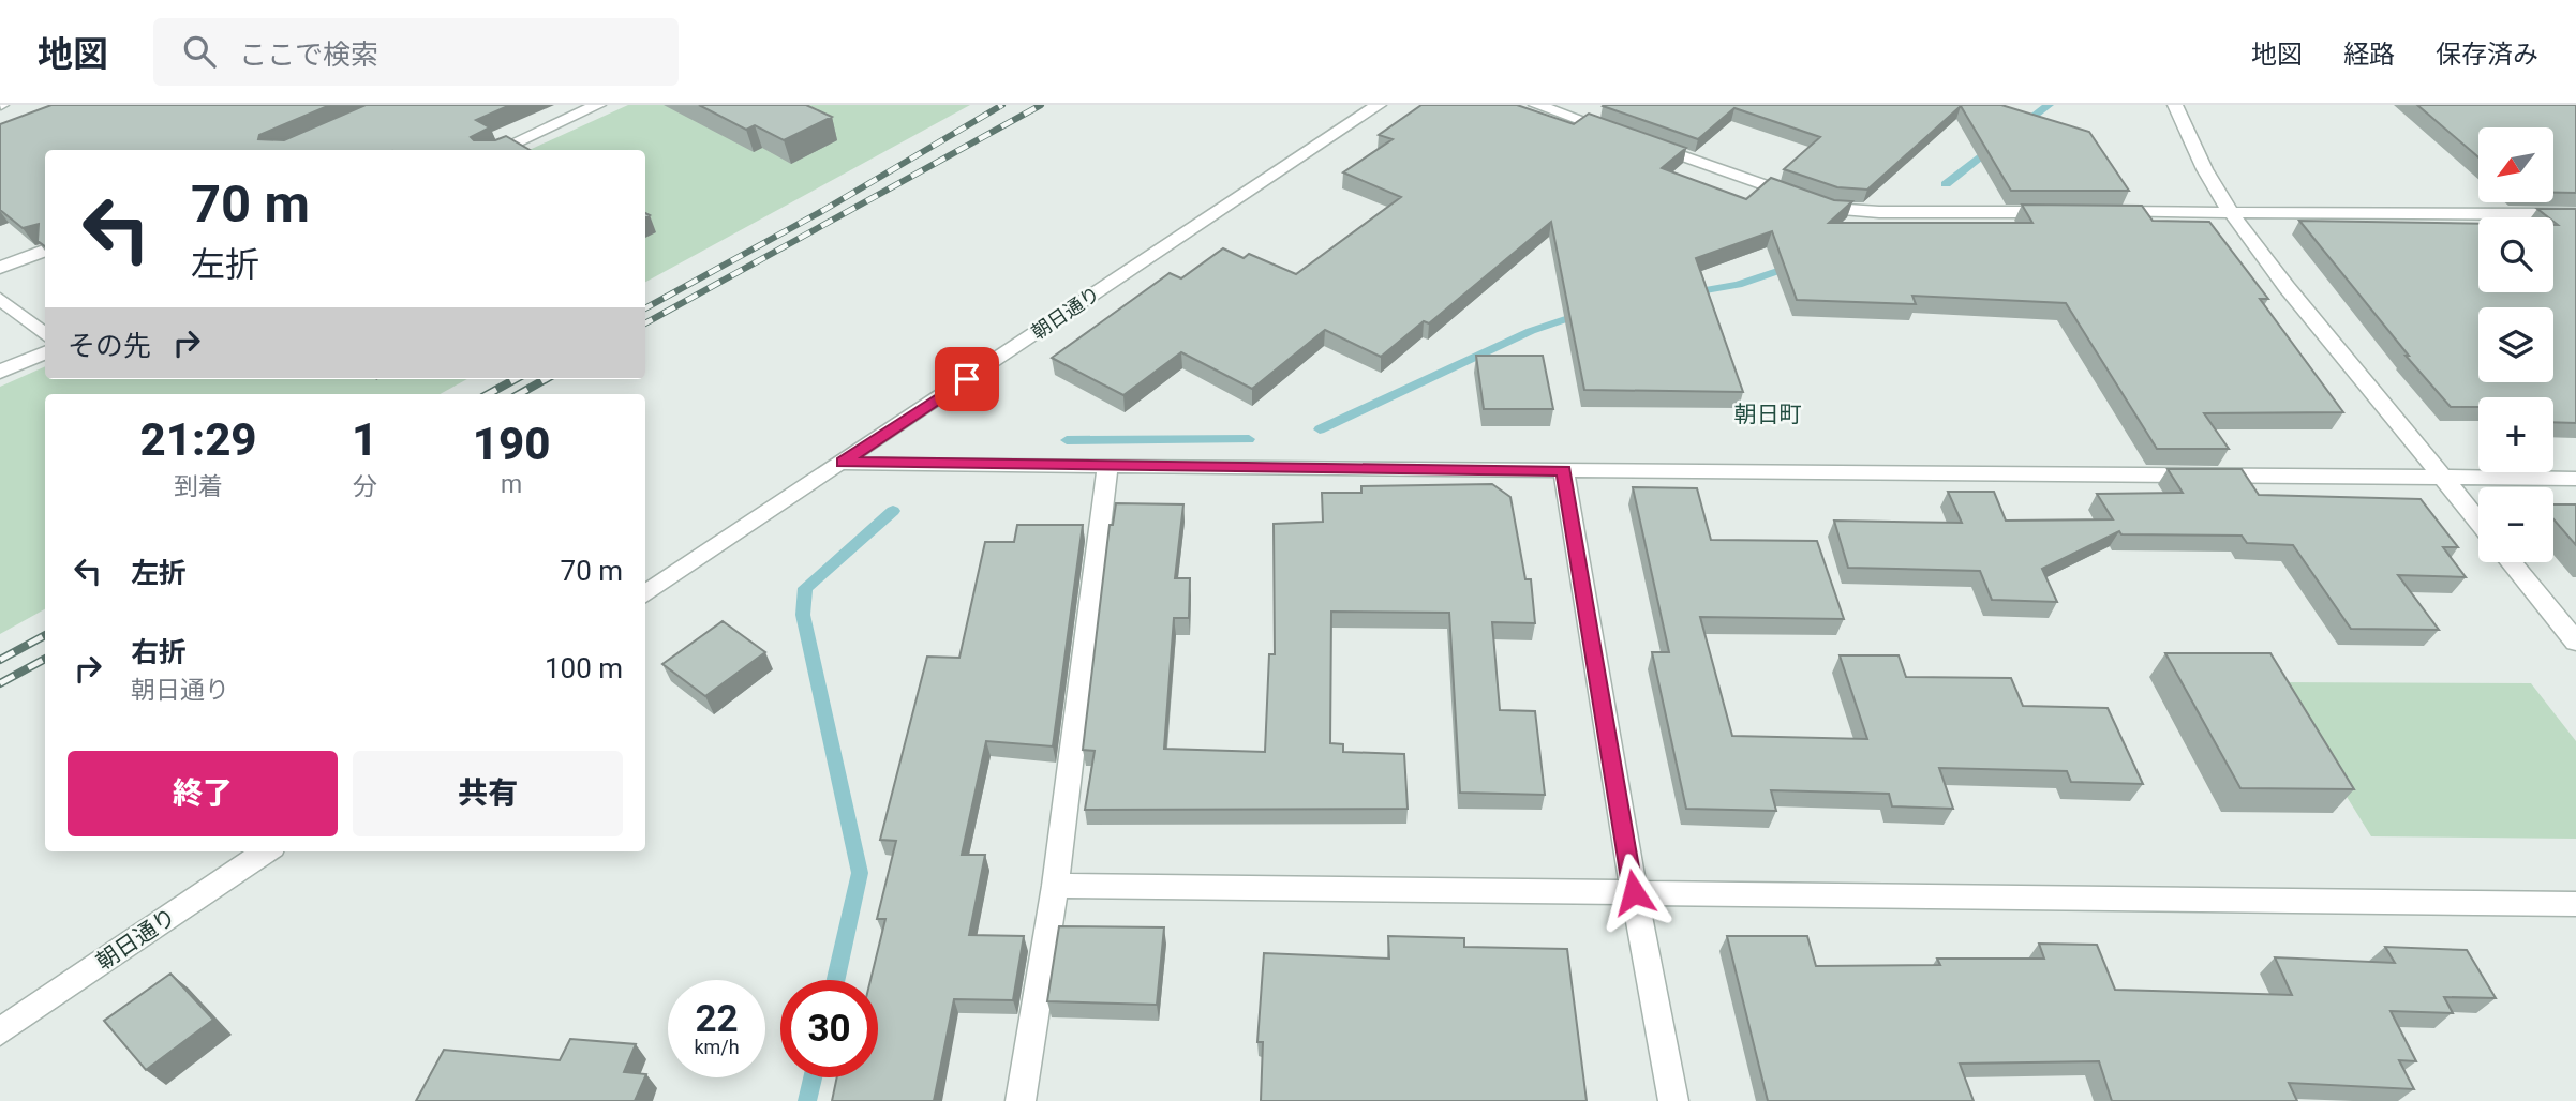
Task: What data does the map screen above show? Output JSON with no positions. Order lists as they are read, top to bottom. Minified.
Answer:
{"streets":{"street":["朝日通り"]},"districts":["朝日町"],"north":"bottom left","page":{"header":"地図","search":"ここで検索","nav":["地図","経路","保存済み"],"map_buttons":["+","−"],"turn":["70 m","左折"],"then":"その先","eta":["21:29","到着","1","分","190","m"],"list":[{"name":"左折","value":"70 m"},{"name":"右折","note":"朝日通り","value":"100 m"}],"buttons":["終了","共有"],"speed":"22 km/h","limit":"30"}}
